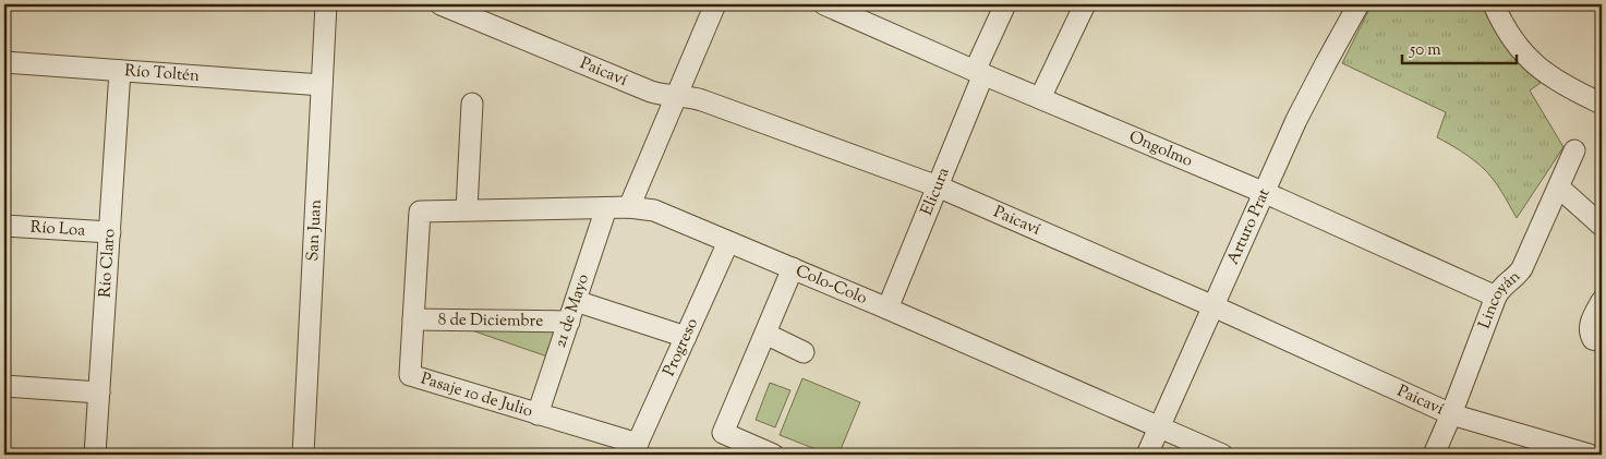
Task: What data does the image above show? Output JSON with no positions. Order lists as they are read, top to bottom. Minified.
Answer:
{"streets":{"street":["Paicaví","Río Toltén","Ongolmo","Elicura","Arturo Prat","Río Loa","San Juan","Río Claro","Colo-Colo","Lincoyán","21 de Mayo","8 de Diciembre","Progreso","Pasaje 10 de Julio"]},"crossings":[["Paicaví","Elicura"],["Paicaví","Arturo Prat"],["Paicaví","Lincoyán"],["Río Toltén","San Juan"],["Río Toltén","Río Claro"],["Ongolmo","Elicura"],["Ongolmo","Arturo Prat"],["Ongolmo","Lincoyán"],["Elicura","Colo-Colo"],["Arturo Prat","Colo-Colo"],["Río Loa","Río Claro"],["Colo-Colo","21 de Mayo"],["Colo-Colo","Progreso"],["Colo-Colo","Pasaje 10 de Julio"],["21 de Mayo","8 de Diciembre"],["21 de Mayo","Pasaje 10 de Julio"],["8 de Diciembre","Pasaje 10 de Julio"],["Progreso","Pasaje 10 de Julio"]],"scale_bar":"50 m"}
